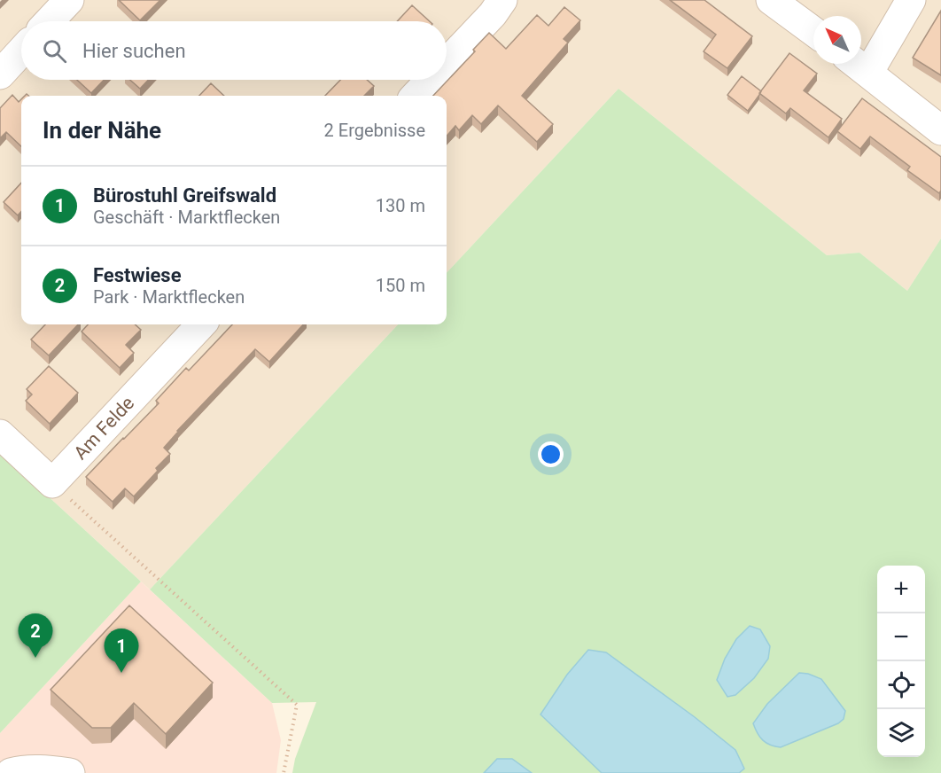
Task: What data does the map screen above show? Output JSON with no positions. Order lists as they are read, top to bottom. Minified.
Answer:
{"streets":{"street":["Am Felde"]},"north":"top left","page":{"search":"Hier suchen","heading":["In der Nähe","2 Ergebnisse"],"list":[{"mark":"1","name":"Bürostuhl Greifswald","note":"Geschäft · Marktflecken","value":"130 m"},{"mark":"2","name":"Festwiese","note":"Park · Marktflecken","value":"150 m"}],"map_buttons":["+","−"],"pins":["2","1"]}}
